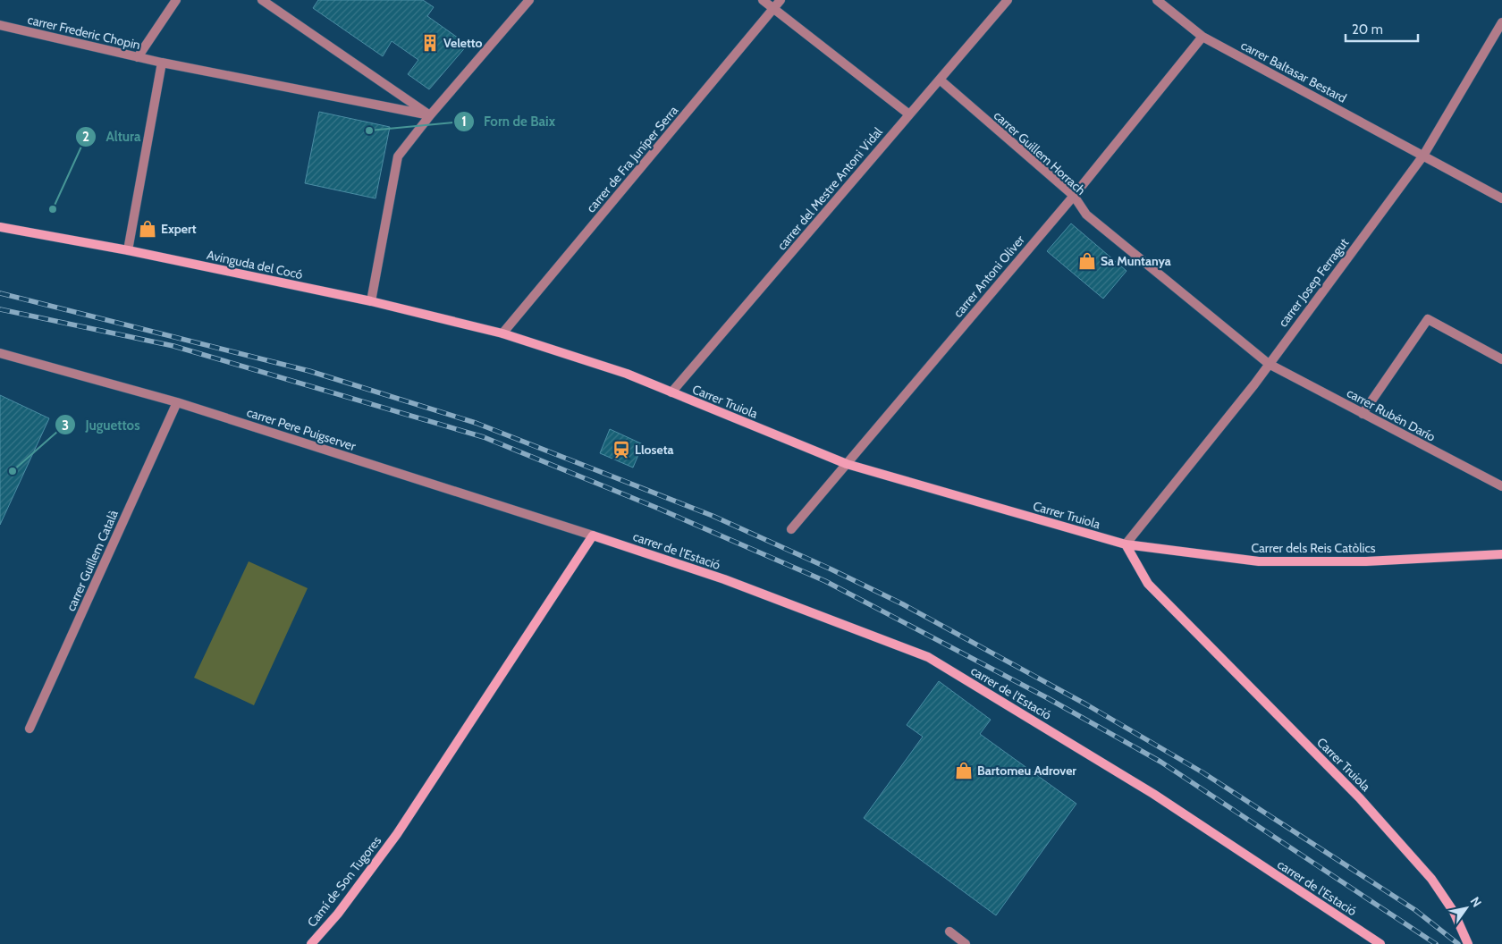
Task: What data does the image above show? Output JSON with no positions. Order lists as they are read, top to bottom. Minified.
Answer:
{"streets":{"street":["carrer Frederic Chopin","carrer Baltasar Bestard","carrer Guillem Horrach","carrer de Fra Juníper Serra","carrer del Mestre Antoni Vidal","Avinguda del Cocó","carrer Antoni Oliver","carrer Josep Ferragut","Carrer Truiola","carrer Rubén Darío","carrer Pere Puigserver","Carrer dels Reis Catòlics","carrer de l'Estació","carrer Guillem Català","Camí de Son Tugores"]},"crossings":[["carrer Baltasar Bestard","carrer Antoni Oliver"],["carrer Baltasar Bestard","carrer Josep Ferragut"],["carrer Guillem Horrach","carrer del Mestre Antoni Vidal"],["carrer Guillem Horrach","carrer Antoni Oliver"],["carrer Guillem Horrach","carrer Josep Ferragut"],["carrer Guillem Horrach","carrer Rubén Darío"],["carrer de Fra Juníper Serra","Avinguda del Cocó"],["carrer de Fra Juníper Serra","Carrer Truiola"],["carrer del Mestre Antoni Vidal","Carrer Truiola"],["Avinguda del Cocó","Carrer Truiola"],["carrer Antoni Oliver","Carrer Truiola"],["carrer Josep Ferragut","Carrer Truiola"],["carrer Josep Ferragut","carrer Rubén Darío"],["carrer Josep Ferragut","Carrer dels Reis Catòlics"],["Carrer Truiola","Carrer dels Reis Catòlics"],["carrer Pere Puigserver","carrer de l'Estació"],["carrer Pere Puigserver","carrer Guillem Català"],["carrer Pere Puigserver","Camí de Son Tugores"],["carrer de l'Estació","Camí de Son Tugores"]],"places":{"building":["Veletto"],"other":["Forn de Baix","Altura","Juguettos"],"shop":["Expert","Sa Muntanya","Bartomeu Adrover"],"station":["Lloseta"]},"scale_bar":"20 m","north":"top right"}
